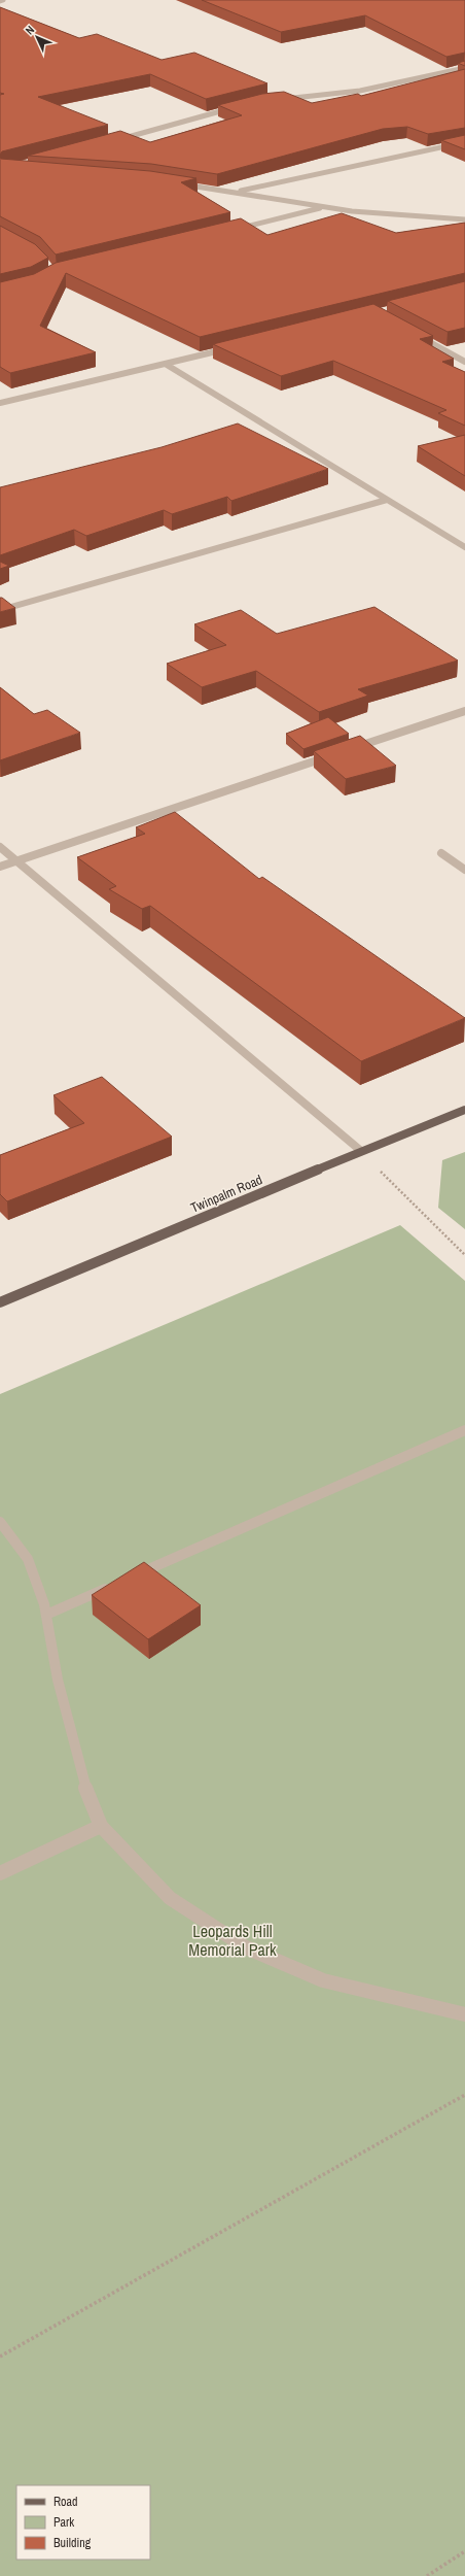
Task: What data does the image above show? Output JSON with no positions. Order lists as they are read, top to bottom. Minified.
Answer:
{"streets":{"main road":["Twinpalm Road"]},"parks":["Leopards Hill Memorial Park"],"legend":["Road","Park","Building"],"north":"top left"}
